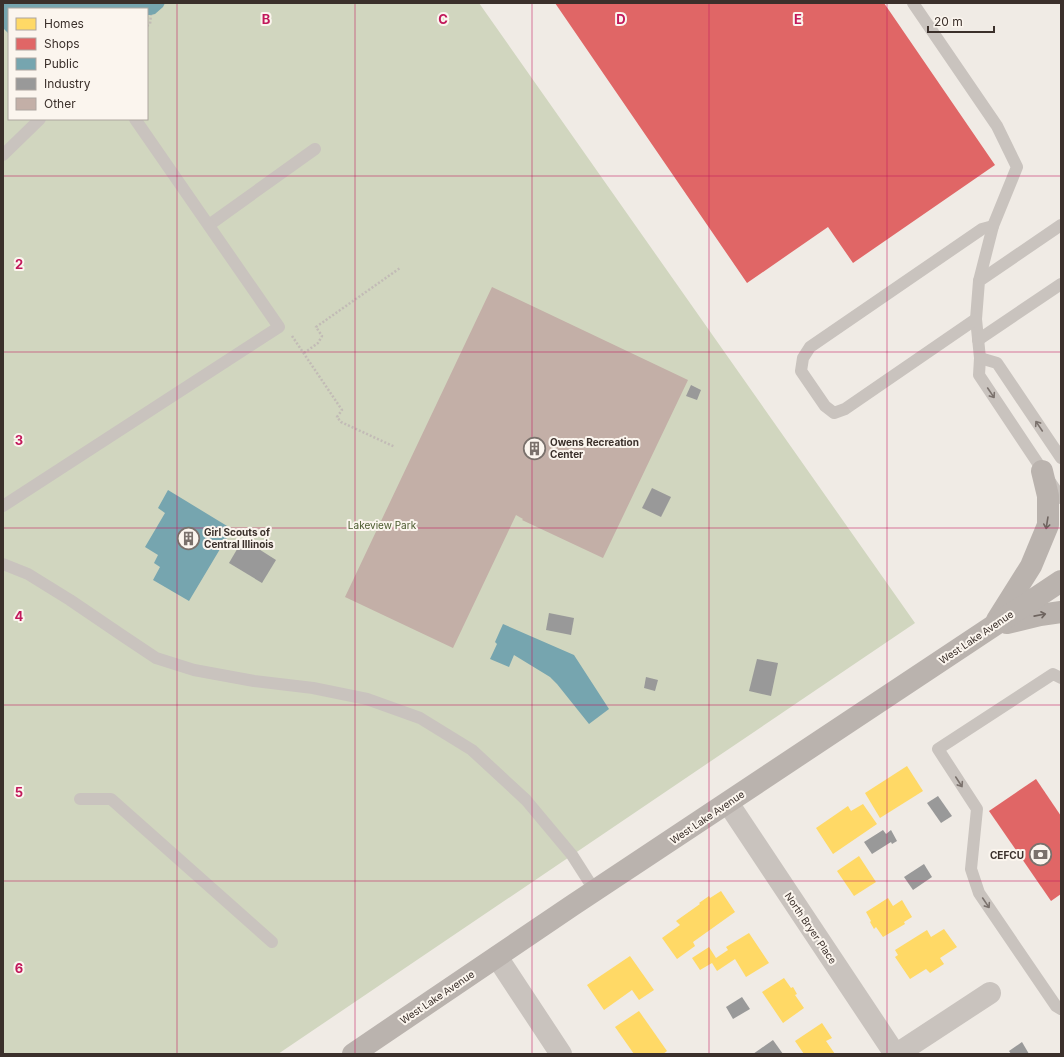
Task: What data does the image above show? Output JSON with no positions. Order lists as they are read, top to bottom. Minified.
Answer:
{"streets":{"main road":["West Lake Avenue"],"street":["North Bryer Place"]},"crossings":[["West Lake Avenue","North Bryer Place"]],"parks":["Lakeview Park"],"places":{"building":["Owens Recreation Center","Girl Scouts of Central Illinois"],"bank":["CEFCU"]},"legend":["Homes","Shops","Public","Industry","Other"],"scale_bar":"20 m","grid":{"columns":["B","C","D","E"],"rows":["2","3","4","5","6"]}}
